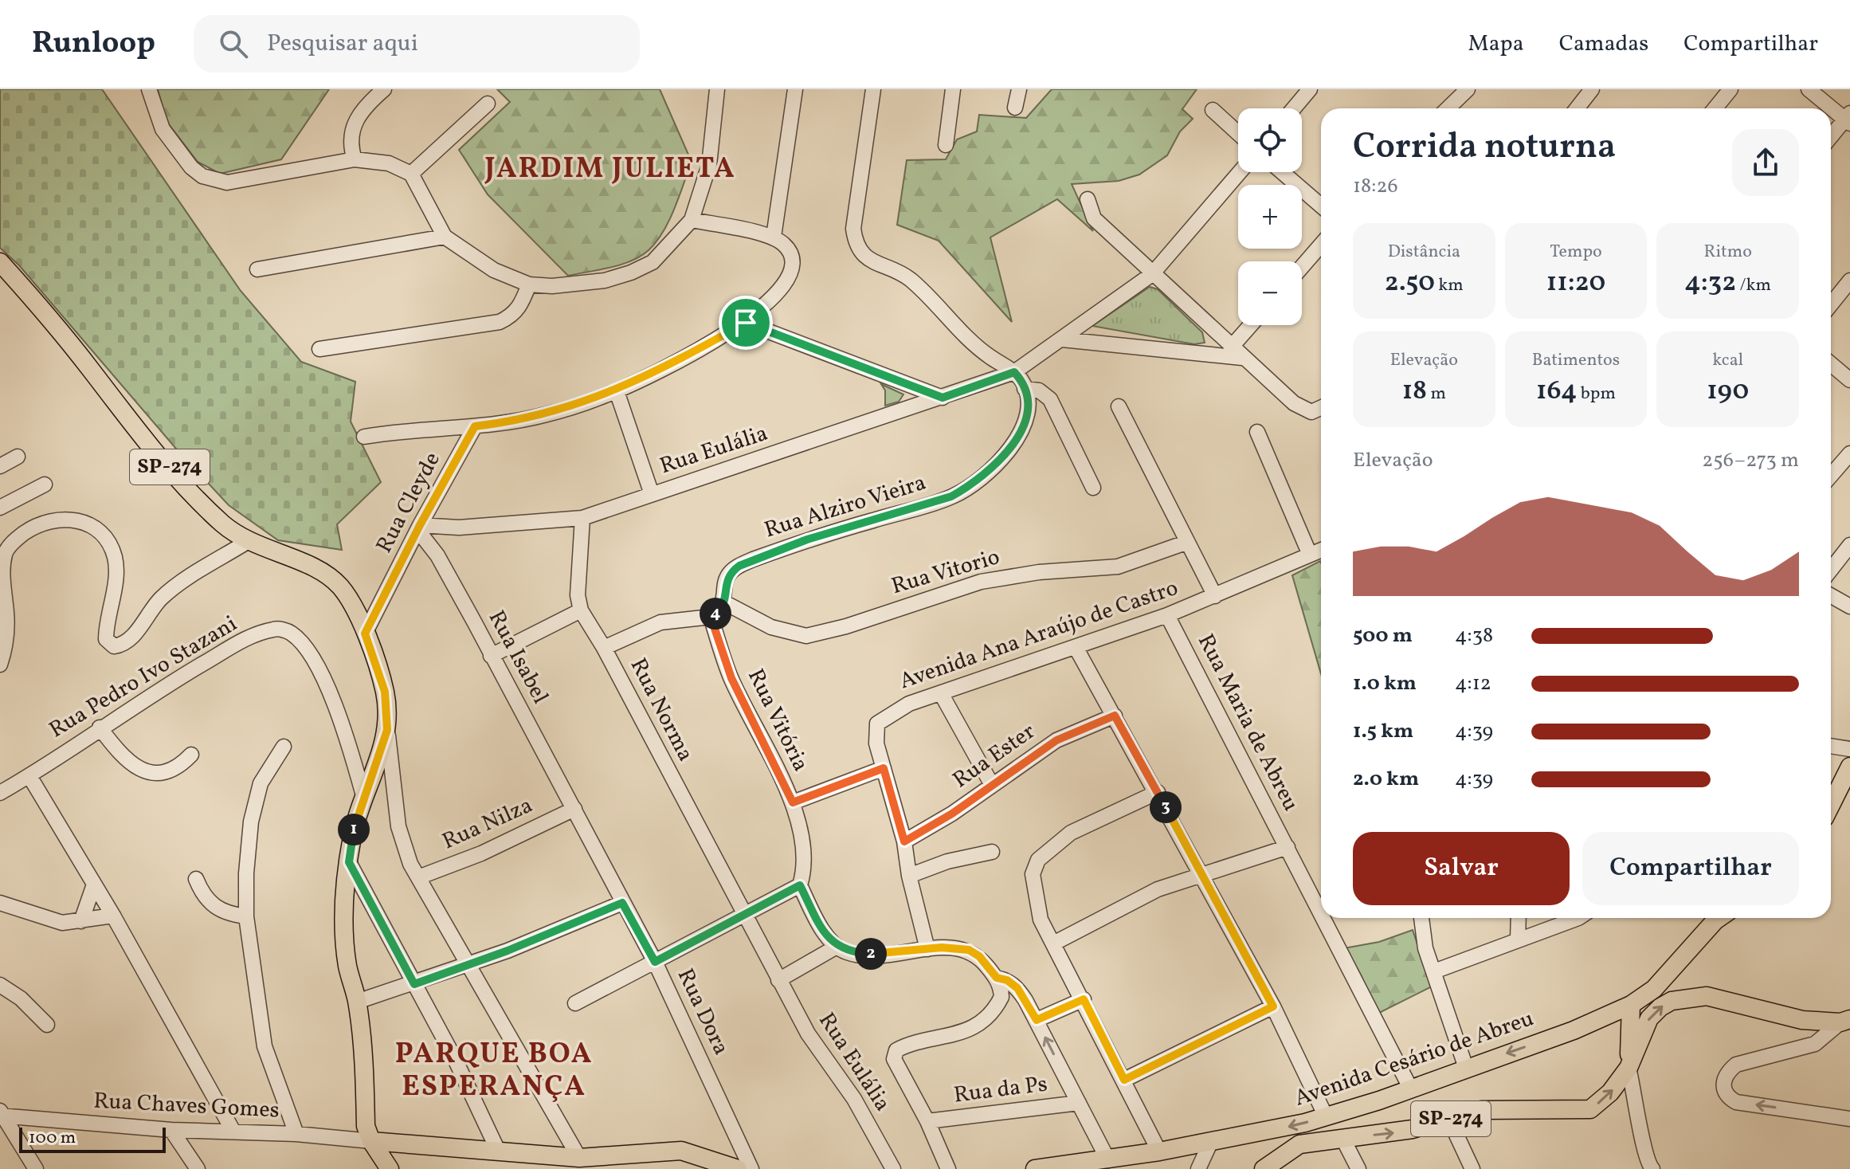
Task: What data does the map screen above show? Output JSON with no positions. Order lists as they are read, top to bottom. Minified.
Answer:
{"streets":{"main road":["SP-274","Avenida Cesário de Abreu"],"street":["Rua Eulália","Rua Cleyde","Rua Alziro Vieira","Rua Vitorio","Avenida Ana Araújo de Castro","Rua Isabel","Rua Pedro Ivo Stazani","Rua Norma","Rua Vitória","Rua Maria de Abreu","Rua Ester","Rua Nilza","Rua Dora","Rua da Ps","Rua Chaves Gomes"]},"crossings":[["Rua Eulália","Rua Cleyde"],["Rua Eulália","Rua Isabel"],["Rua Eulália","Rua Norma"],["SP-274","Rua Cleyde"],["SP-274","Rua Pedro Ivo Stazani"],["SP-274","Rua Chaves Gomes"],["Rua Cleyde","Rua Isabel"],["Rua Alziro Vieira","Rua Vitorio"],["Avenida Ana Araújo de Castro","Rua Maria de Abreu"],["Avenida Ana Araújo de Castro","Rua Ester"],["Rua Isabel","Rua Nilza"],["Rua Isabel","Rua Dora"],["Rua Maria de Abreu","Avenida Cesário de Abreu"],["Rua Nilza","Rua Dora"]],"districts":["JARDIM JULIETA","PARQUE BOA ESPERANÇA"],"scale_bar":"100 m","page":{"header":"Runloop","search":"Pesquisar aqui","nav":["Mapa","Camadas","Compartilhar"],"map_buttons":["+","−"],"heading":["Corrida noturna","18:26"],"stats":[["Distância","2.50 km"],["Tempo","11:20"],["Ritmo","4:32 /km"],["Elevação","18 m"],["Batimentos","164 bpm"],["kcal","190"]],"chart":["Elevação","256–273 m"],"pins":["4","3","1","2"],"list":[{"name":"500 m","note":"4:38"},{"name":"1.0 km","note":"4:12"},{"name":"1.5 km","note":"4:39"},{"name":"2.0 km","note":"4:39"}],"buttons":["Salvar","Compartilhar"],"scale":"100 m"}}
